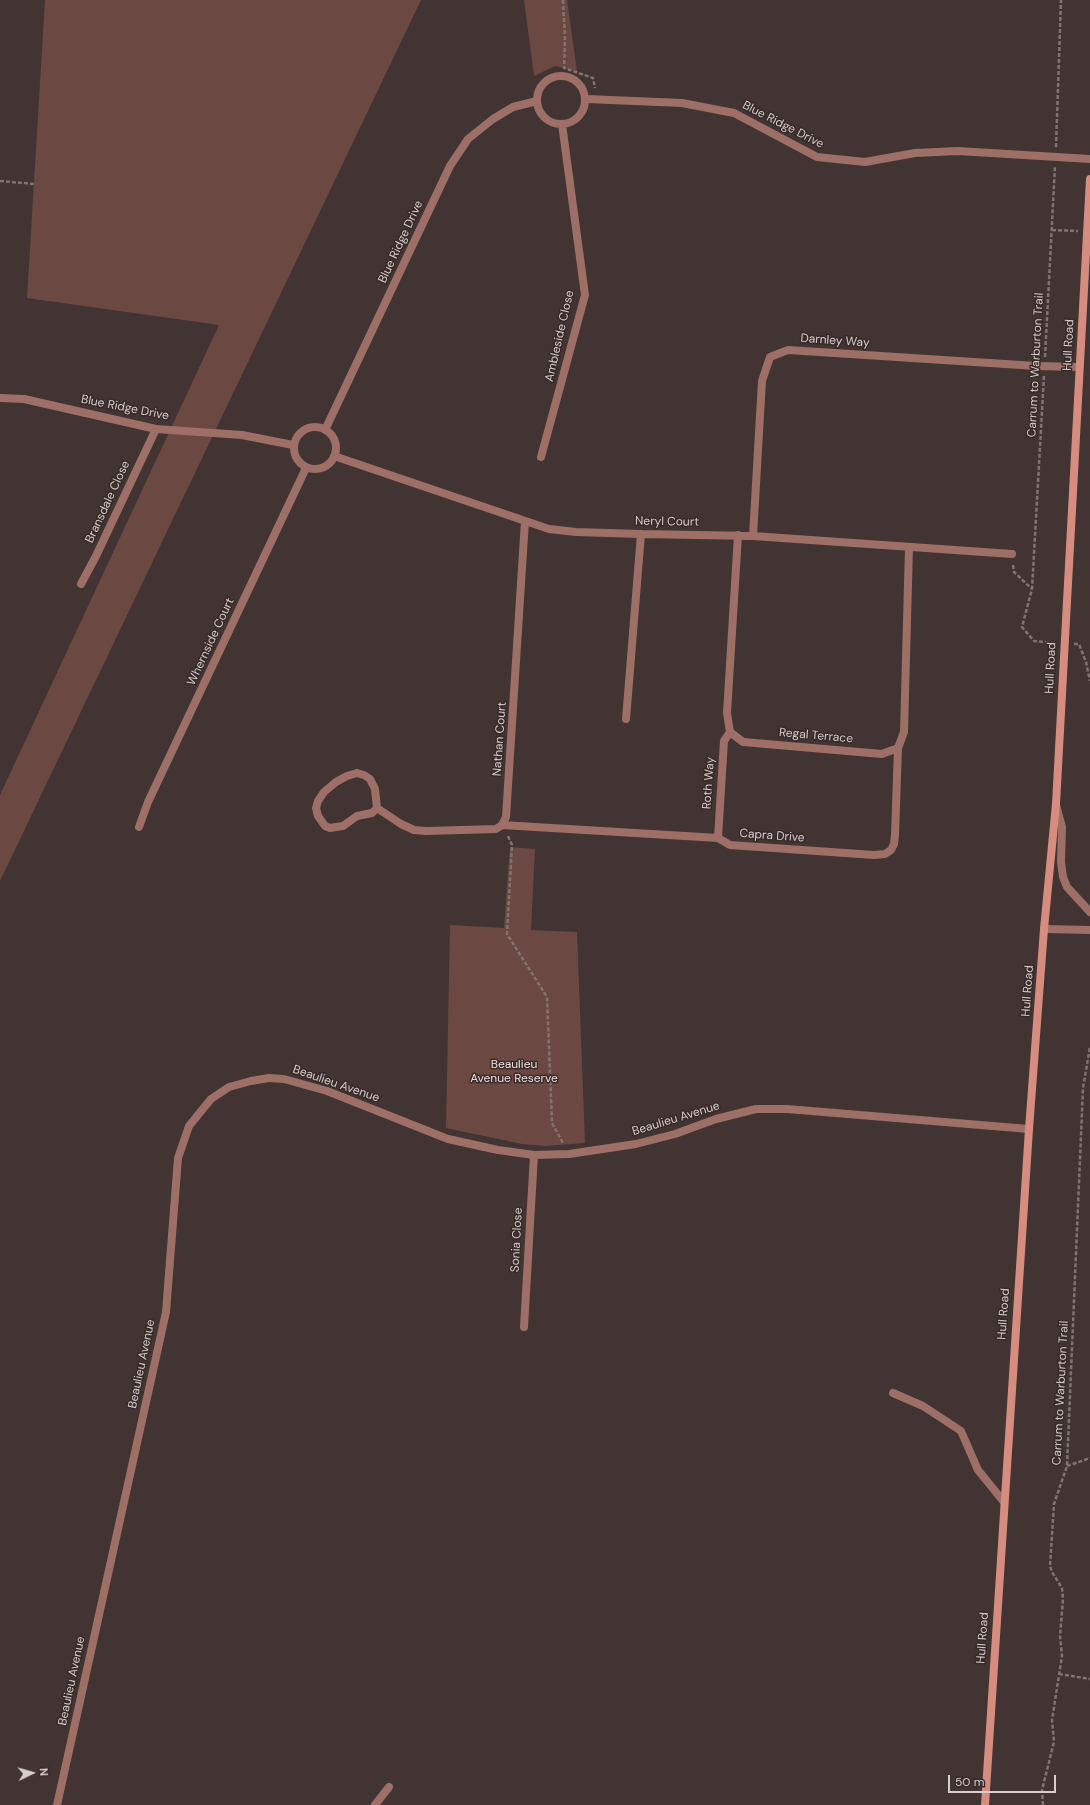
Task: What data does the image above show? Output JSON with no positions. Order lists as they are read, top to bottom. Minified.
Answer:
{"streets":{"main road":["Hull Road"],"street":["Blue Ridge Drive","Ambleside Close","Darnley Way","Bransdale Close","Neryl Court","Whernside Court","Regal Terrace","Nathan Court","Roth Way","Capra Drive","Beaulieu Avenue","Sonia Close"],"path":["Carrum to Warburton Trail"]},"crossings":[["Blue Ridge Drive","Ambleside Close"],["Blue Ridge Drive","Carrum to Warburton Trail"],["Blue Ridge Drive","Bransdale Close"],["Blue Ridge Drive","Neryl Court"],["Blue Ridge Drive","Whernside Court"],["Darnley Way","Hull Road"],["Darnley Way","Carrum to Warburton Trail"],["Darnley Way","Neryl Court"],["Hull Road","Carrum to Warburton Trail"],["Hull Road","Beaulieu Avenue"],["Neryl Court","Whernside Court"],["Neryl Court","Nathan Court"],["Regal Terrace","Roth Way"],["Regal Terrace","Capra Drive"],["Nathan Court","Capra Drive"],["Roth Way","Capra Drive"],["Beaulieu Avenue","Sonia Close"]],"parks":["Beaulieu Avenue Reserve"],"scale_bar":"50 m","north":"right"}
